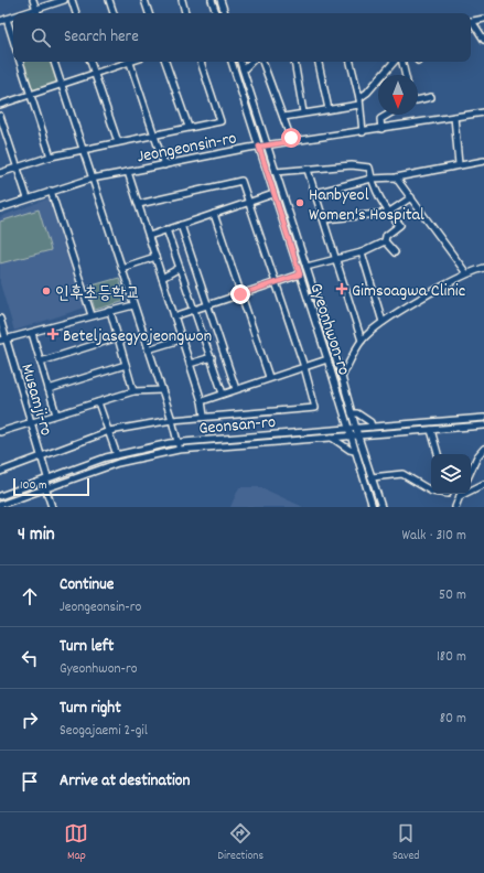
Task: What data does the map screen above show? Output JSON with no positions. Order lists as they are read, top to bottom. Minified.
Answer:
{"streets":{"street":["Jeongeonsin-ro","Gyeonhwon-ro","Musamji-ro","Geonsan-ro"]},"crossings":[["Jeongeonsin-ro","Gyeonhwon-ro"],["Gyeonhwon-ro","Geonsan-ro"],["Musamji-ro","Geonsan-ro"]],"places":{"other":["Hanbyeol Women's Hospital","인후초등학교"],"health":["Gimsoagwa Clinic","Beteljasegyojeongwon"]},"scale_bar":"100 m","north":"bottom","page":{"search":"Search here","scale":"100 m","heading":["4 min","Walk · 310 m"],"list":[["Continue","Jeongeonsin-ro","50 m"],["Turn left","Gyeonhwon-ro","180 m"],["Turn right","Seogajaemi 2-gil","80 m"],"Arrive at destination"],"nav":["Map","Directions","Saved"]}}
